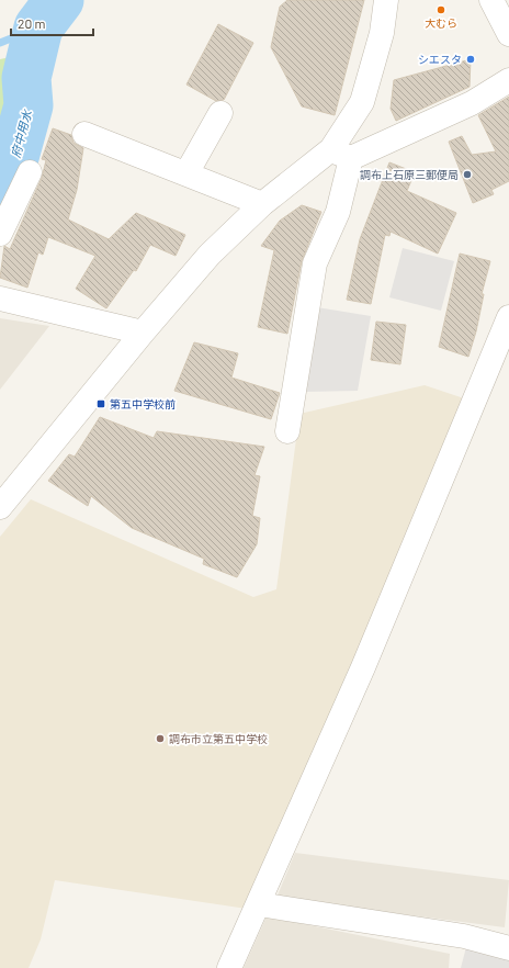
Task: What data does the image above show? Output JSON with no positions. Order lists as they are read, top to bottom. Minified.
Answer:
{"water":["府中用水"],"places":{"other":["大むら","シエスタ","調布上石原三郵便局","調布市立第五中学校"],"transit":["第五中学校前"]},"scale_bar":"20 m"}
